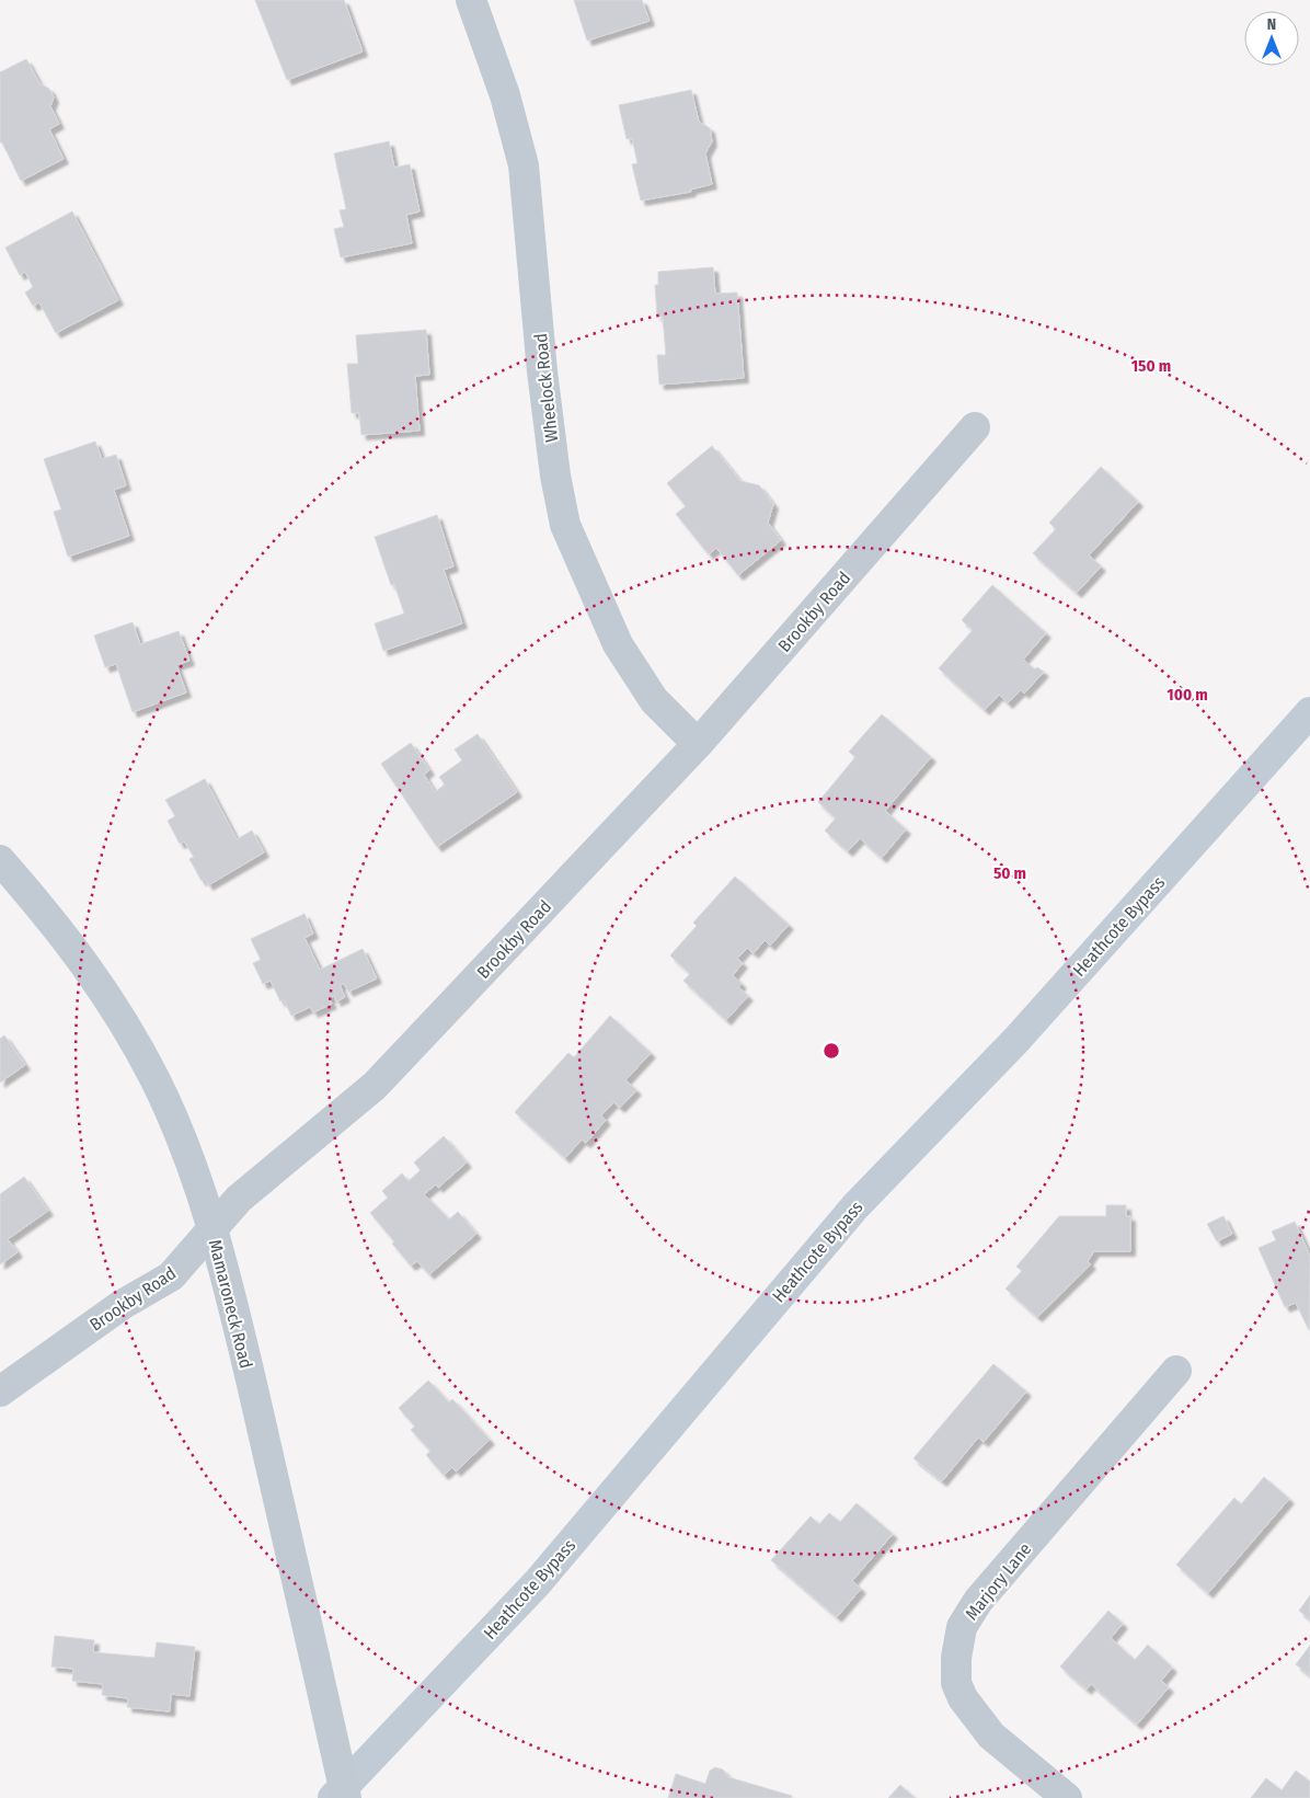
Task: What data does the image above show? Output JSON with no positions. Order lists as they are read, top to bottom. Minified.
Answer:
{"streets":{"main road":["Heathcote Bypass"],"street":["Wheelock Road","Brookby Road","Mamaroneck Road","Marjory Lane"]},"crossings":[["Wheelock Road","Brookby Road"],["Brookby Road","Mamaroneck Road"]],"north":"top","rings":["150 m","100 m","50 m"]}
